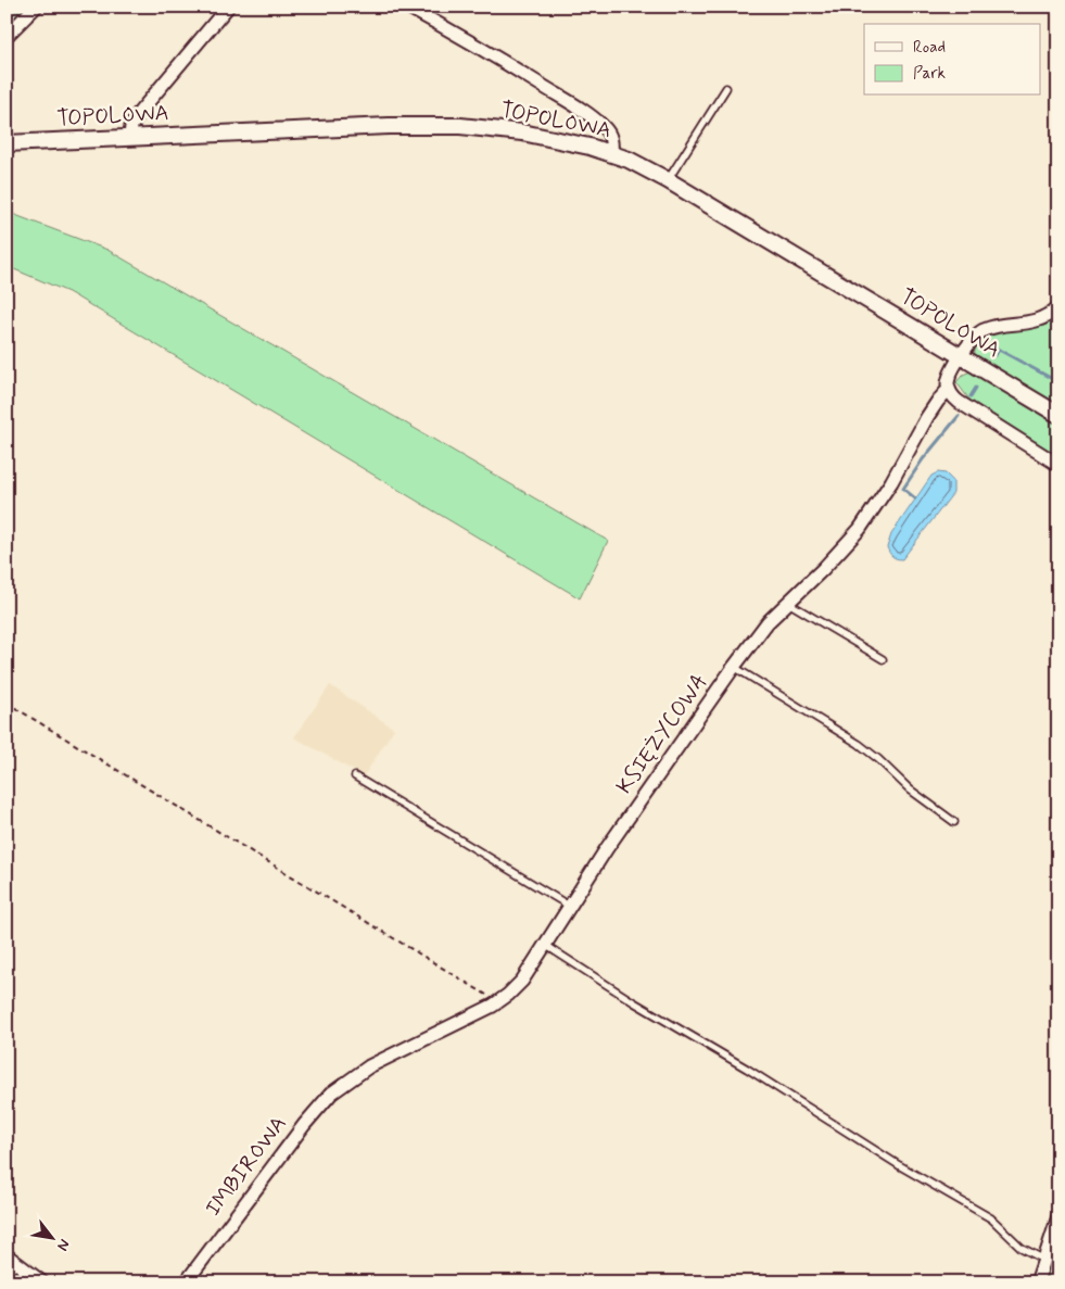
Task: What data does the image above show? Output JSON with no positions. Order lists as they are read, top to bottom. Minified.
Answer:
{"streets":{"street":["TOPOLOWA","KSIĘŻYCOWA","IMBIROWA"]},"crossings":[["TOPOLOWA","KSIĘŻYCOWA"],["KSIĘŻYCOWA","IMBIROWA"]],"legend":["Road","Park"],"north":"bottom right"}
